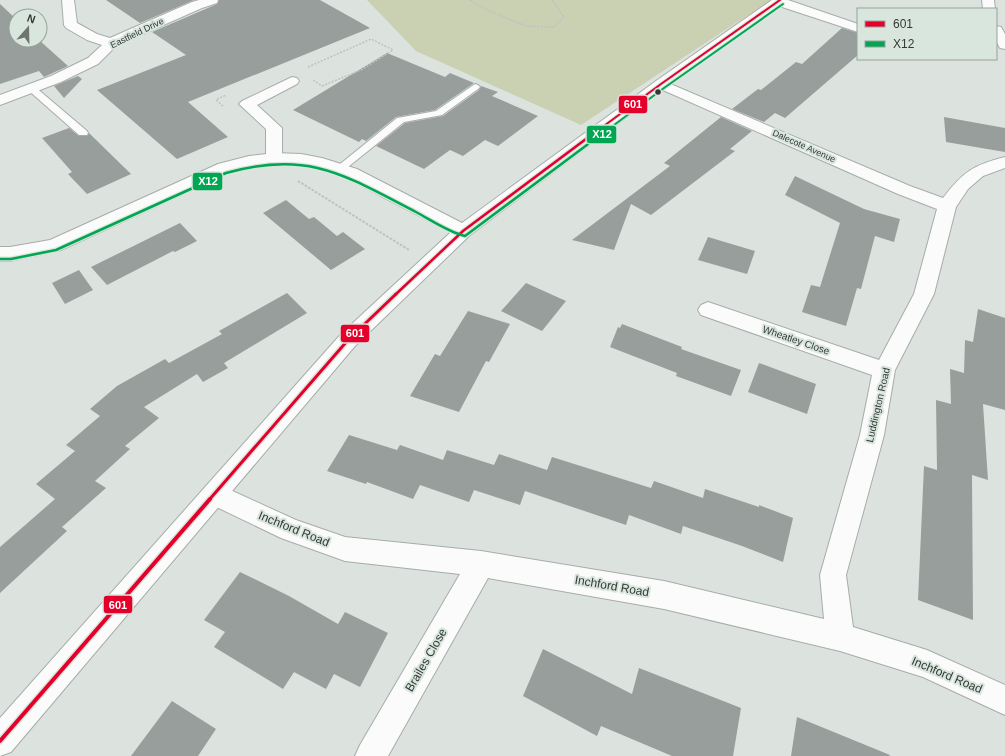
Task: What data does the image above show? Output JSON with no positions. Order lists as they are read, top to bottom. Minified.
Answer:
{"streets":{"street":["Eastfield Drive","Dalecote Avenue","Wheatley Close","Luddington Road","Inchford Road","Brailes Close"]},"crossings":[["Dalecote Avenue","Luddington Road"],["Wheatley Close","Luddington Road"],["Luddington Road","Inchford Road"],["Inchford Road","Brailes Close"]],"lines":["transit line 601","transit line X12"],"legend":["601","X12"],"north":"top"}
